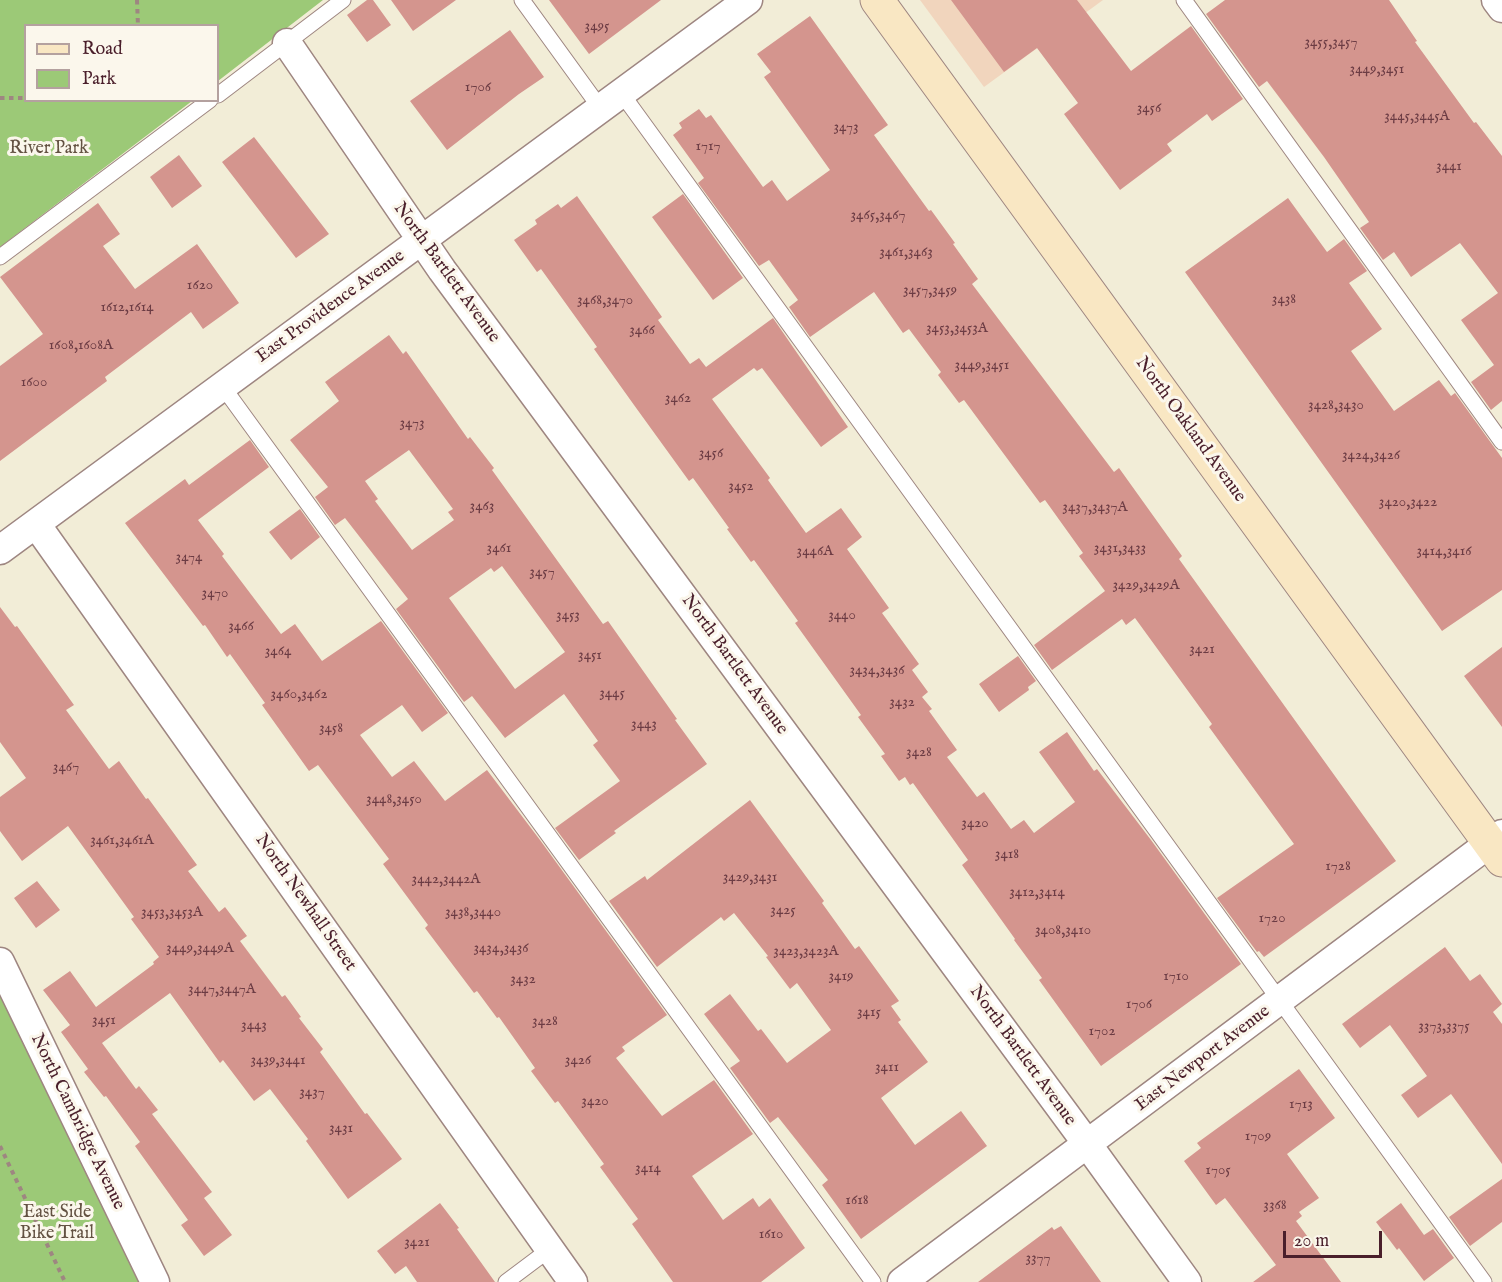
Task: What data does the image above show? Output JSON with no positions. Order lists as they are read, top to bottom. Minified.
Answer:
{"streets":{"main road":["North Oakland Avenue"],"street":["North Bartlett Avenue","East Providence Avenue","North Newhall Street","East Newport Avenue","North Cambridge Avenue"]},"crossings":[["North Bartlett Avenue","East Providence Avenue"],["North Bartlett Avenue","East Newport Avenue"],["East Providence Avenue","North Newhall Street"],["North Oakland Avenue","East Newport Avenue"]],"parks":["River Park","East Side Bike Trail"],"house_numbers":["3495","3455,3457","3449,3451","1706","3456","3445,3445A","3473","1717","3441","3465,3467","3461,3463","1620","3457,3459","3438","3468,3470","1612,1614","3453,3453A","3466","1608,1608A","3449,3451","1600","3462","3428,3430","3473","3456","3424,3426","3452","3420,3422","3463","3437,3437A","3461","3431,3433","3446A","3414,3416","3474","3457","3429,3429A","3470","3453","3440","3466","3421","3464","3451","3434,3436","3445","3460,3462","3432","3443","3458","3428","3467","3448,3450","3420","3461,3461A","3418","1728","3429,3431","3442,3442A","3412,3414","3425","3453,3453A","3438,3440","1720","3408,3410","3449,3449A","3434,3436","3423,3423A","3419","1710","3432","3447,3447A","1706","3415","3451","3428","3443","3373,3375","1702","3439,3441","3426","3411","3437","3420","1713","3431","1709","3414","1705","1618","3368","1610","3421","3377"],"legend":["Road","Park"],"scale_bar":"20 m"}
